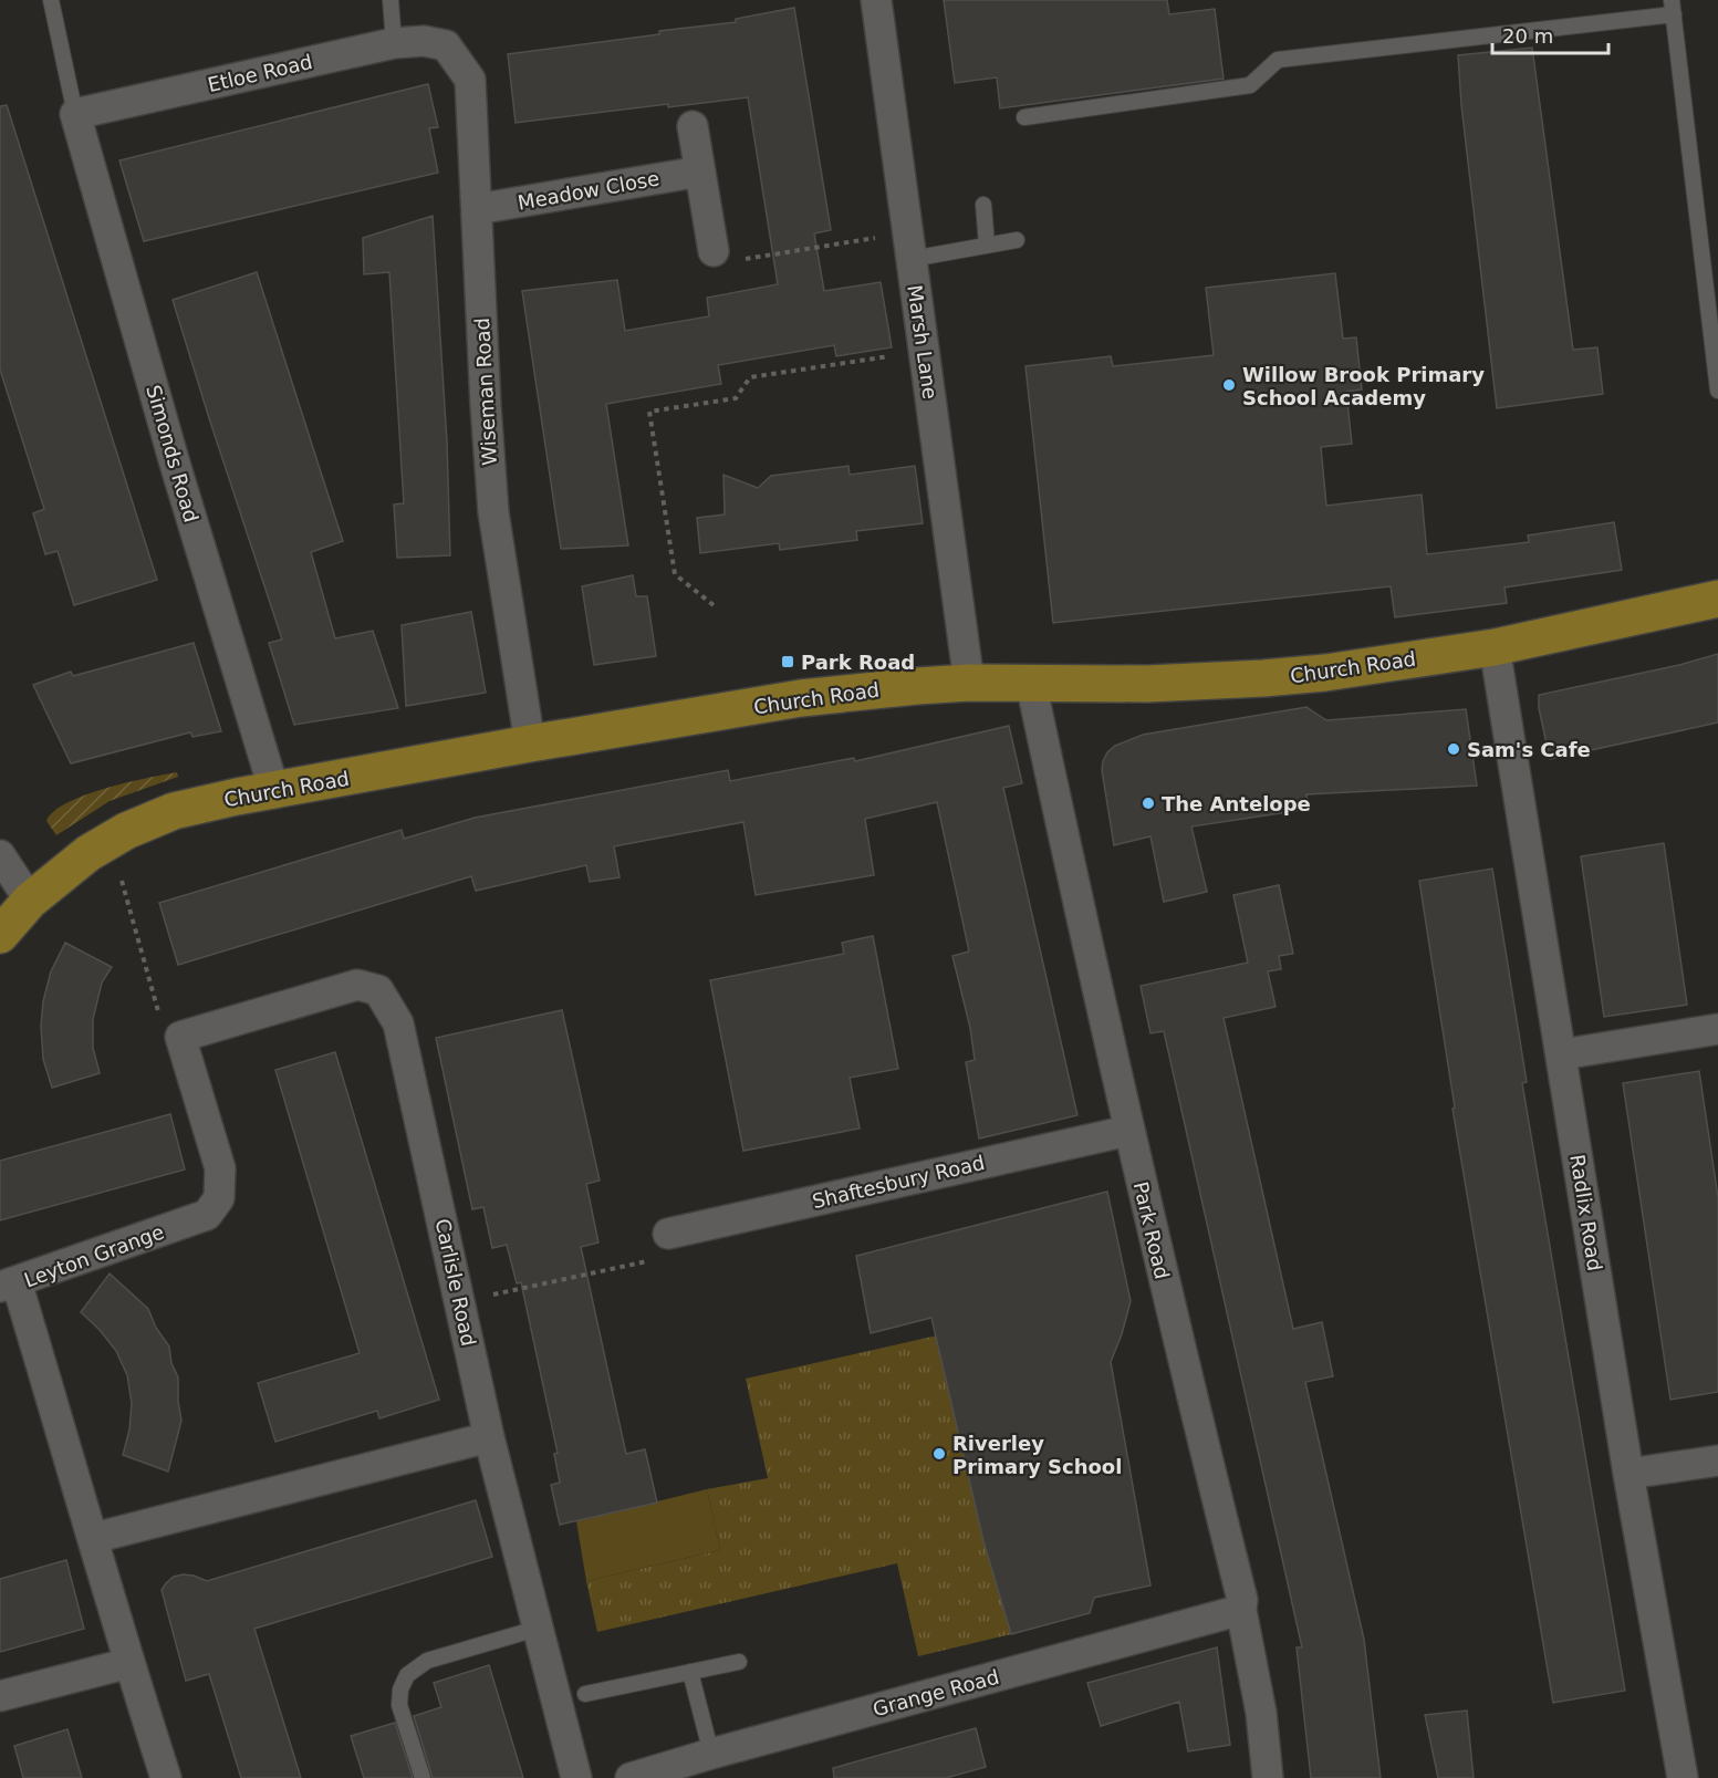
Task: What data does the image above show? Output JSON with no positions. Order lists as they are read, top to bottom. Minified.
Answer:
{"streets":{"main road":["Church Road"],"street":["Etloe Road","Meadow Close","Marsh Lane","Wiseman Road","Simonds Road","Shaftesbury Road","Radlix Road","Park Road","Leyton Grange","Carlisle Road","Grange Road"]},"crossings":[["Etloe Road","Wiseman Road"],["Etloe Road","Simonds Road"],["Meadow Close","Wiseman Road"],["Marsh Lane","Church Road"],["Wiseman Road","Church Road"],["Simonds Road","Church Road"],["Church Road","Radlix Road"],["Church Road","Park Road"],["Shaftesbury Road","Park Road"],["Park Road","Grange Road"],["Leyton Grange","Carlisle Road"]],"places":{"other":["Willow Brook Primary School Academy","Sam's Cafe","The Antelope","Riverley Primary School"],"transit":["Park Road"]},"scale_bar":"20 m"}
